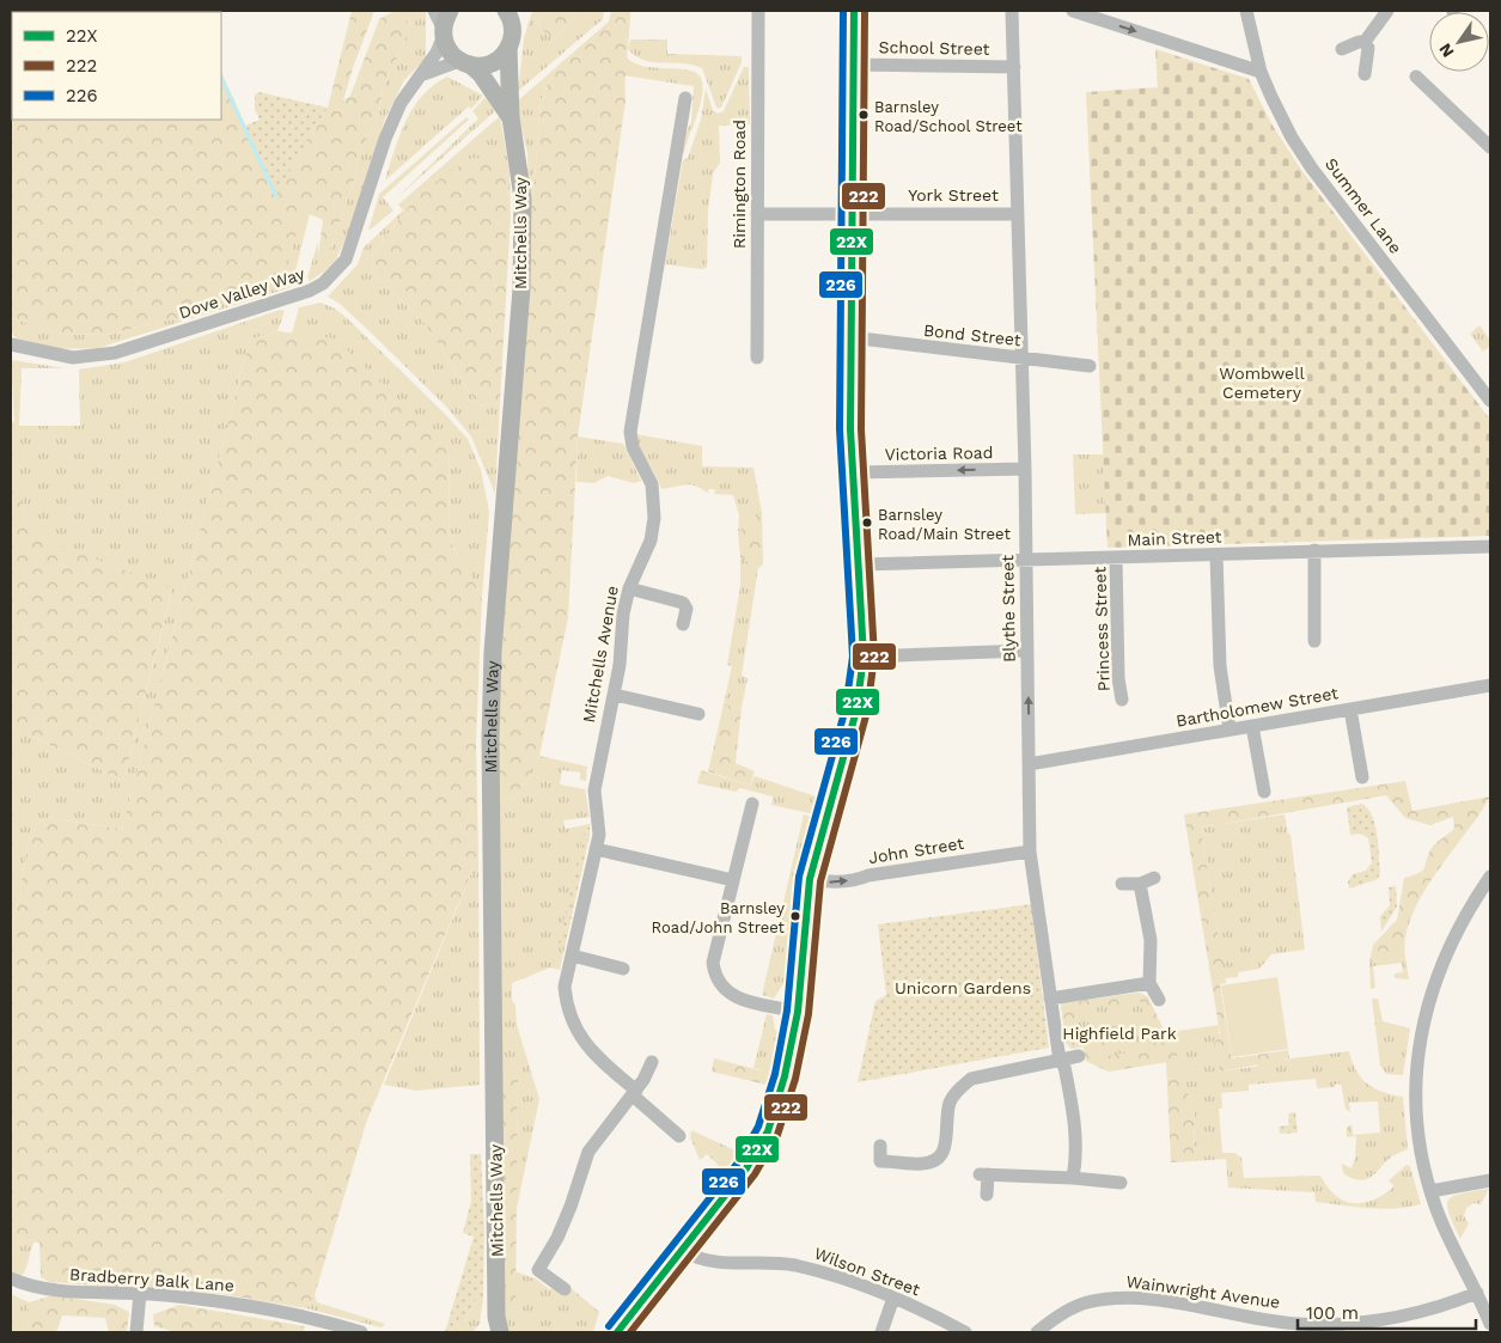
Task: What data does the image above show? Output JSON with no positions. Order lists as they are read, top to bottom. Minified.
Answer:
{"streets":{"main road":["Mitchells Way"],"street":["School Street","Rimington Road","York Street","Summer Lane","Dove Valley Way","Bond Street","Victoria Road","Main Street","Blythe Street","Princess Street","Mitchells Avenue","Bartholomew Street","John Street","Wilson Street","Bradberry Balk Lane","Wainwright Avenue"]},"crossings":[["School Street","Blythe Street"],["Rimington Road","York Street"],["York Street","Blythe Street"],["Mitchells Way","Dove Valley Way"],["Bond Street","Blythe Street"],["Victoria Road","Blythe Street"],["Main Street","Blythe Street"],["Main Street","Princess Street"],["Blythe Street","Bartholomew Street"],["Blythe Street","John Street"]],"one_way":["Victoria Road","John Street"],"parks":["Wombwell Cemetery","Unicorn Gardens","Highfield Park"],"places":["Barnsley Road/School Street","Barnsley Road/Main Street","Barnsley Road/John Street"],"lines":["transit line 22X","transit line 222","transit line 226"],"legend":["22X","222","226"],"scale_bar":"100 m","north":"bottom left"}
